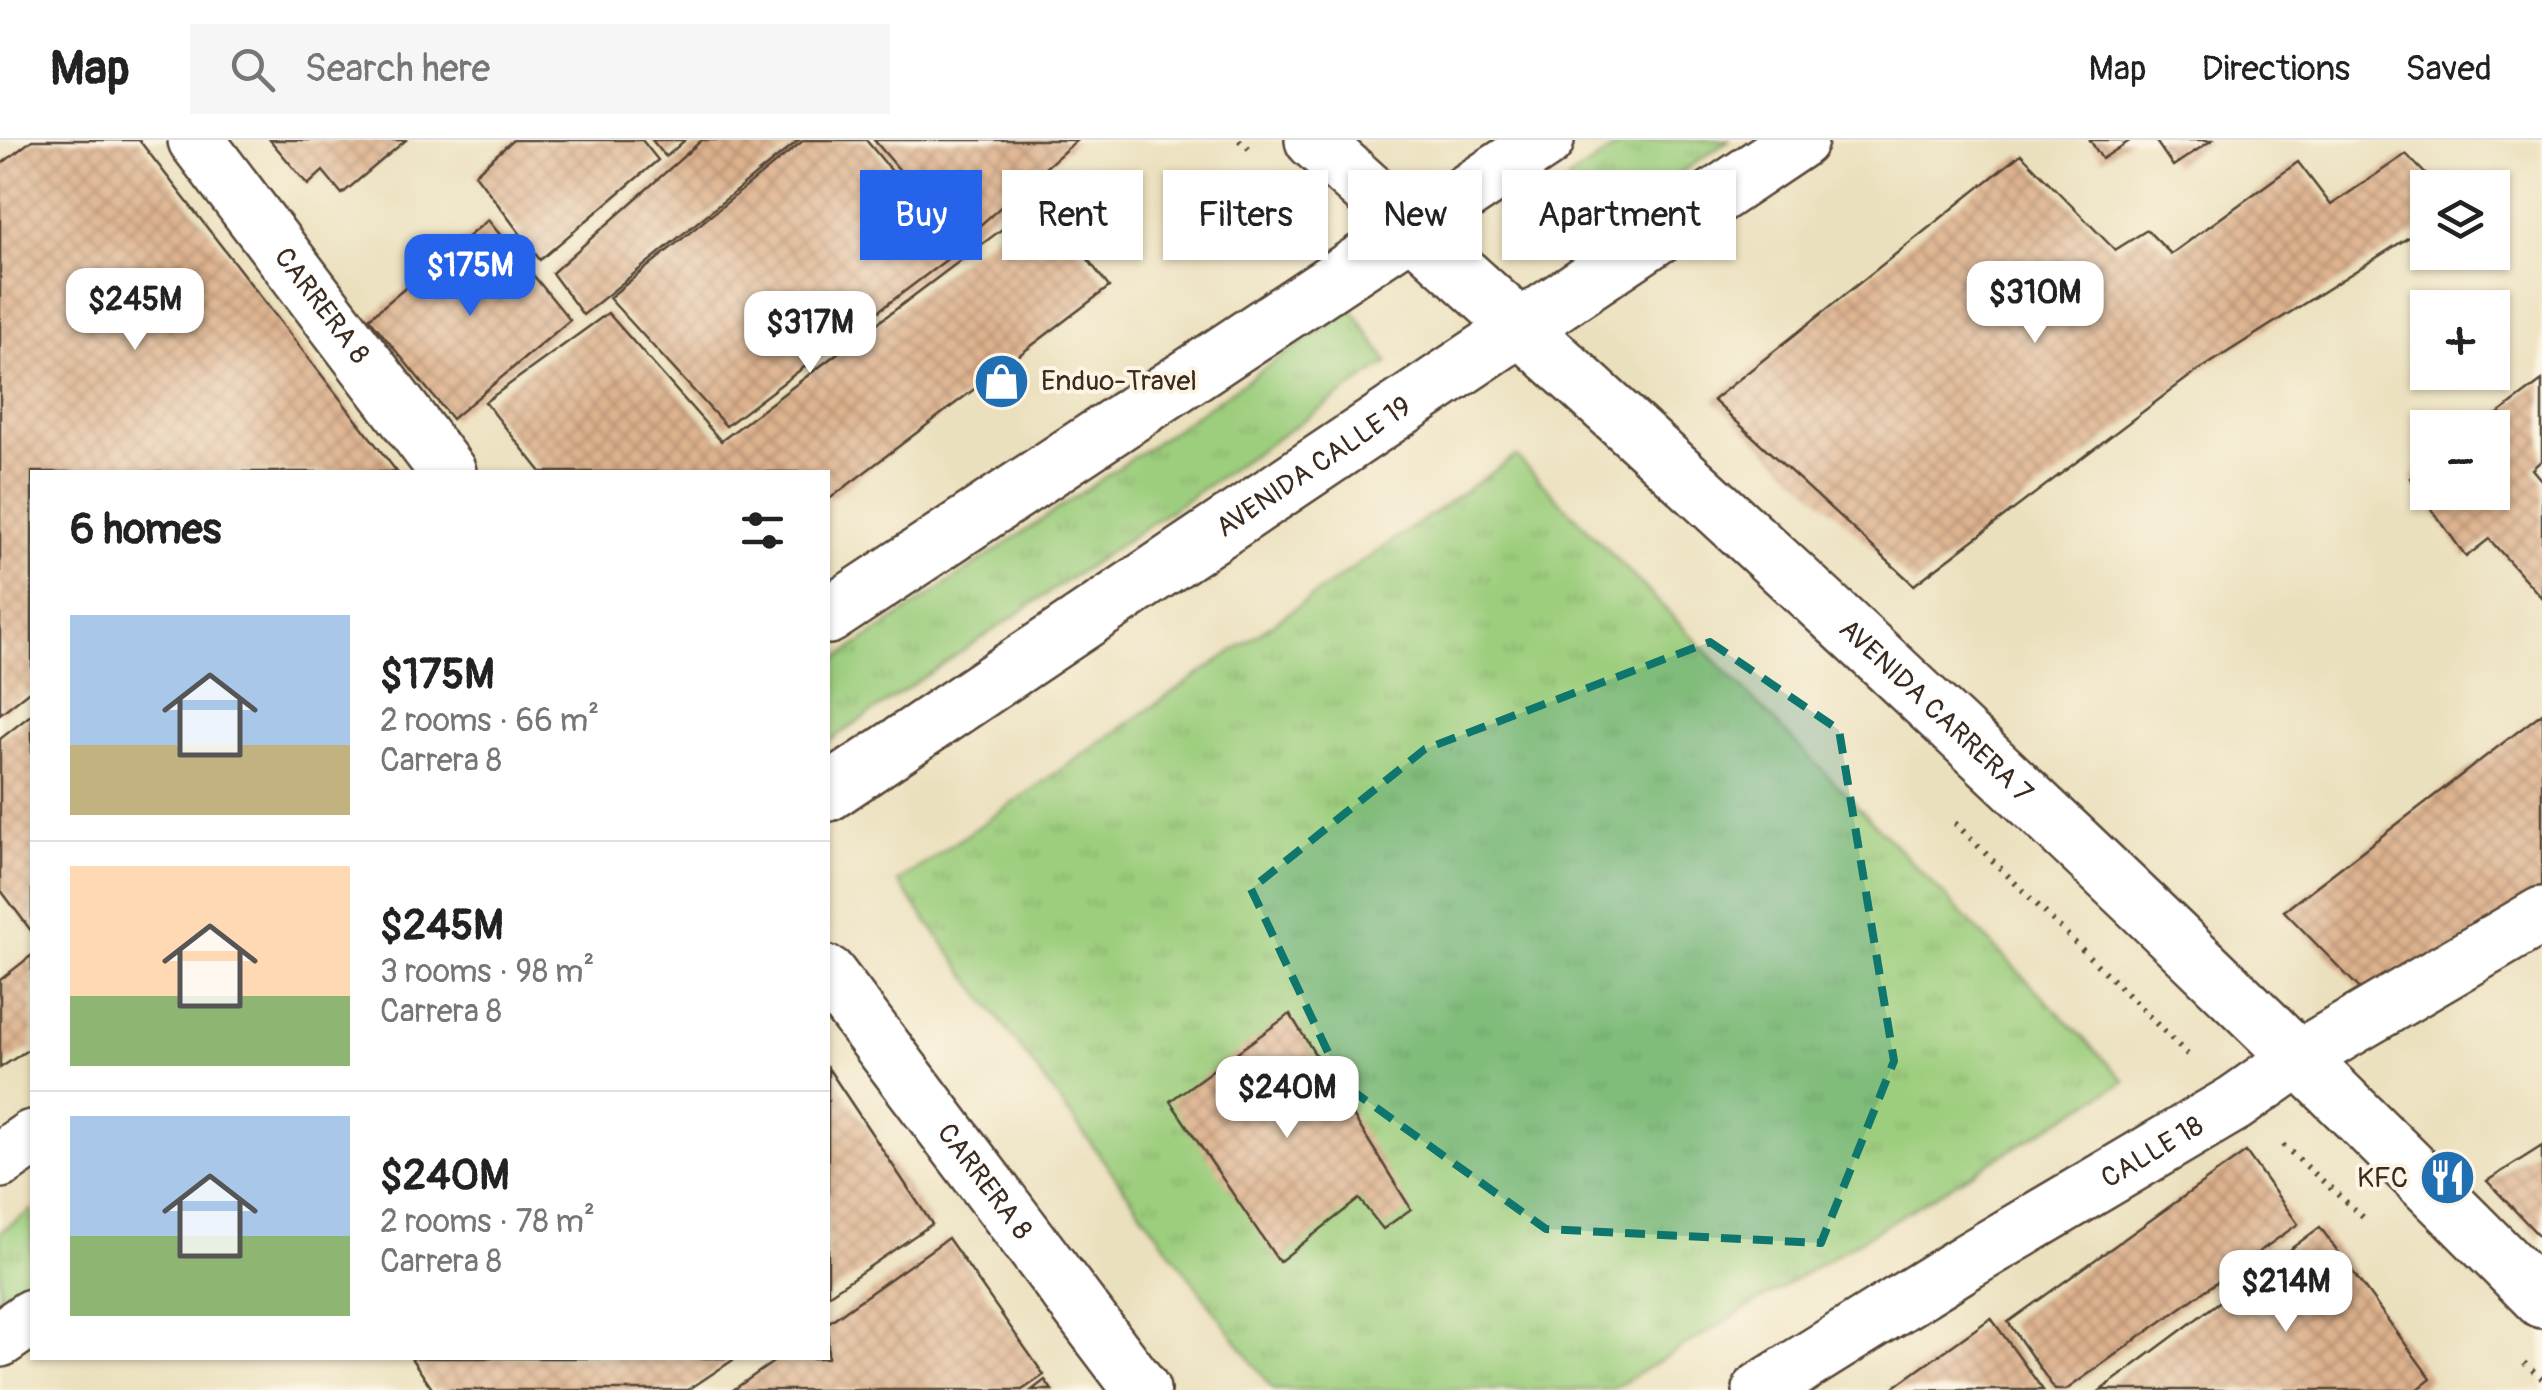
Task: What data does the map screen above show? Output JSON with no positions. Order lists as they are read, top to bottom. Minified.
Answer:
{"streets":{"street":["CARRERA 8","AVENIDA CALLE 19","AVENIDA CARRERA 7","CALLE 18"]},"crossings":[["AVENIDA CALLE 19","AVENIDA CARRERA 7"],["AVENIDA CARRERA 7","CALLE 18"]],"places":{"shop":["Enduo-Travel"],"restaurant":["KFC"]},"page":{"header":"Map","search":"Search here","nav":["Map","Directions","Saved"],"map_buttons":["+","−"],"chip":["Buy","Rent","Filters","New","Apartment"],"price":["$175M","$310M","$245M","$317M","$240M","$214M"],"heading":"6 homes","list":[{"name":"$175M","note":"2 rooms · 66 m² · Carrera 8"},{"name":"$245M","note":"3 rooms · 98 m² · Carrera 8"},{"name":"$240M","note":"2 rooms · 78 m² · Carrera 8"}]}}
